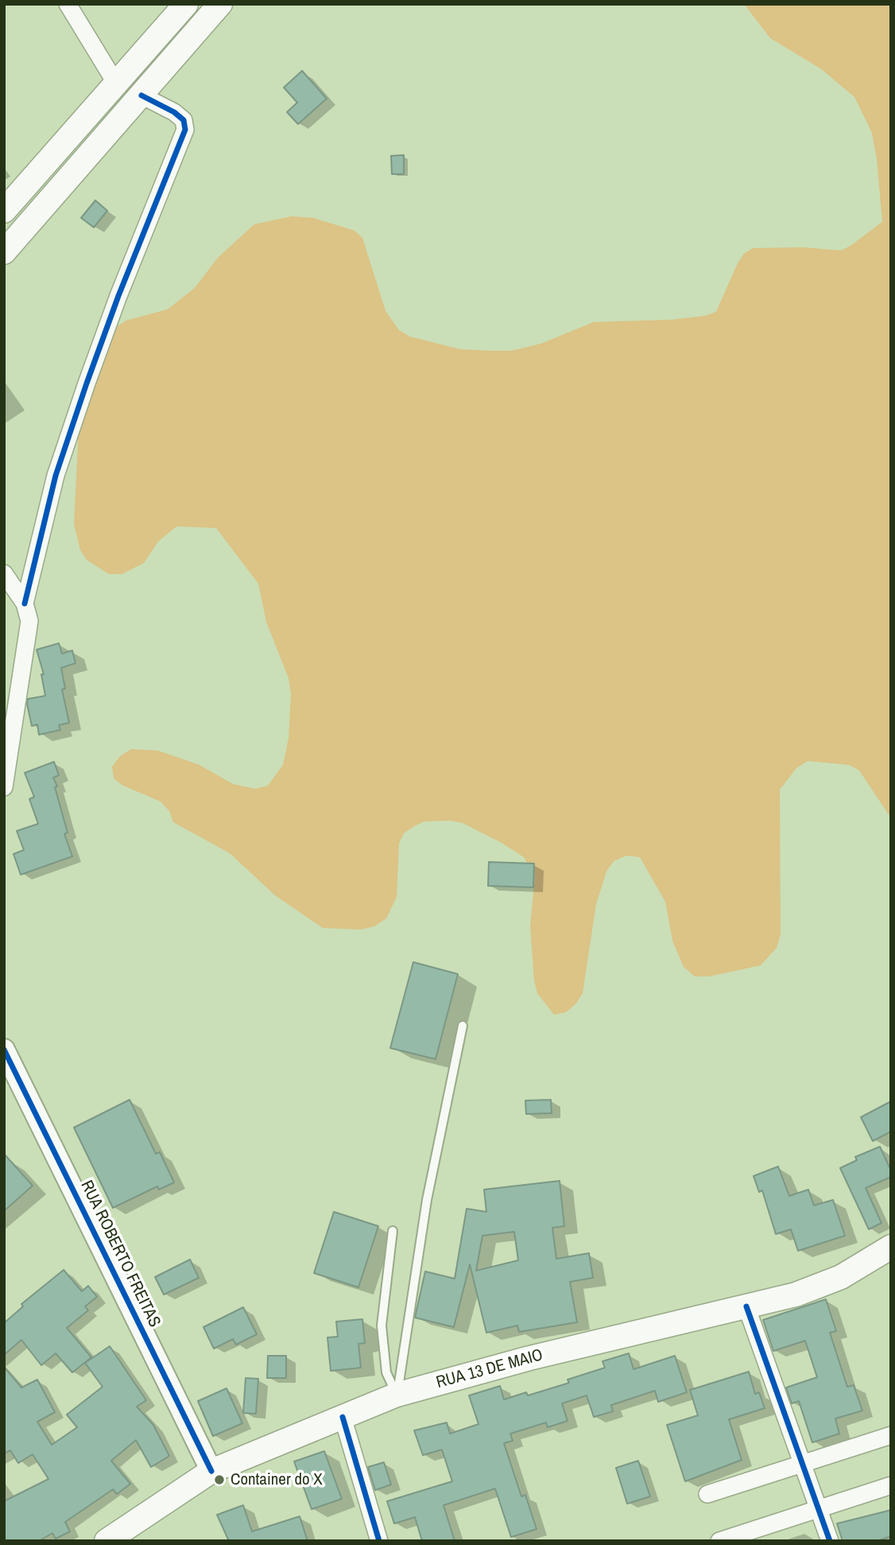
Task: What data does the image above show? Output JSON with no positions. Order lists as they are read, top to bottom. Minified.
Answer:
{"streets":{"main road":["RUA 13 DE MAIO"],"street":["RUA ROBERTO FREITAS"]},"crossings":[["RUA ROBERTO FREITAS","RUA 13 DE MAIO"]],"places":["Container do X"]}
